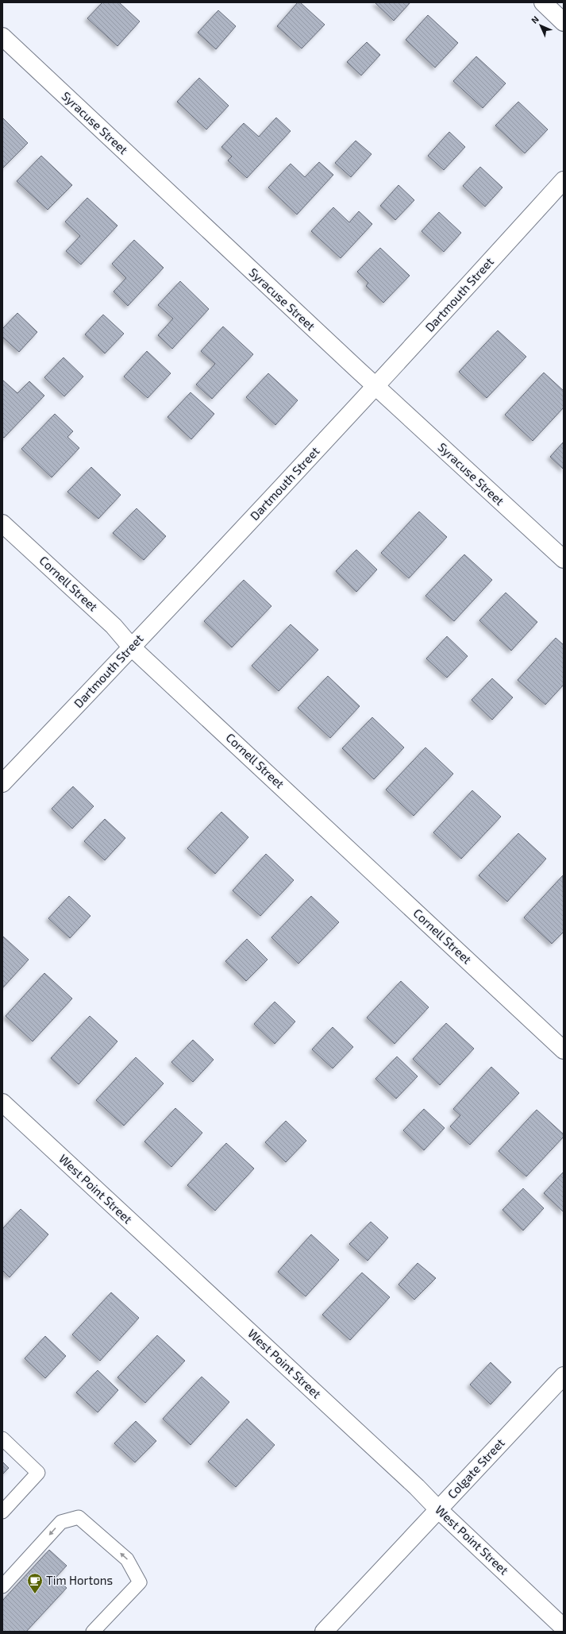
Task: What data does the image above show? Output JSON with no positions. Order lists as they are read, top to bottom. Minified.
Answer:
{"streets":{"street":["Syracuse Street","Dartmouth Street","Cornell Street","West Point Street","Colgate Street"]},"crossings":[["Syracuse Street","Dartmouth Street"],["Dartmouth Street","Cornell Street"],["West Point Street","Colgate Street"]],"places":{"cafe":["Tim Hortons"]},"north":"top left"}
